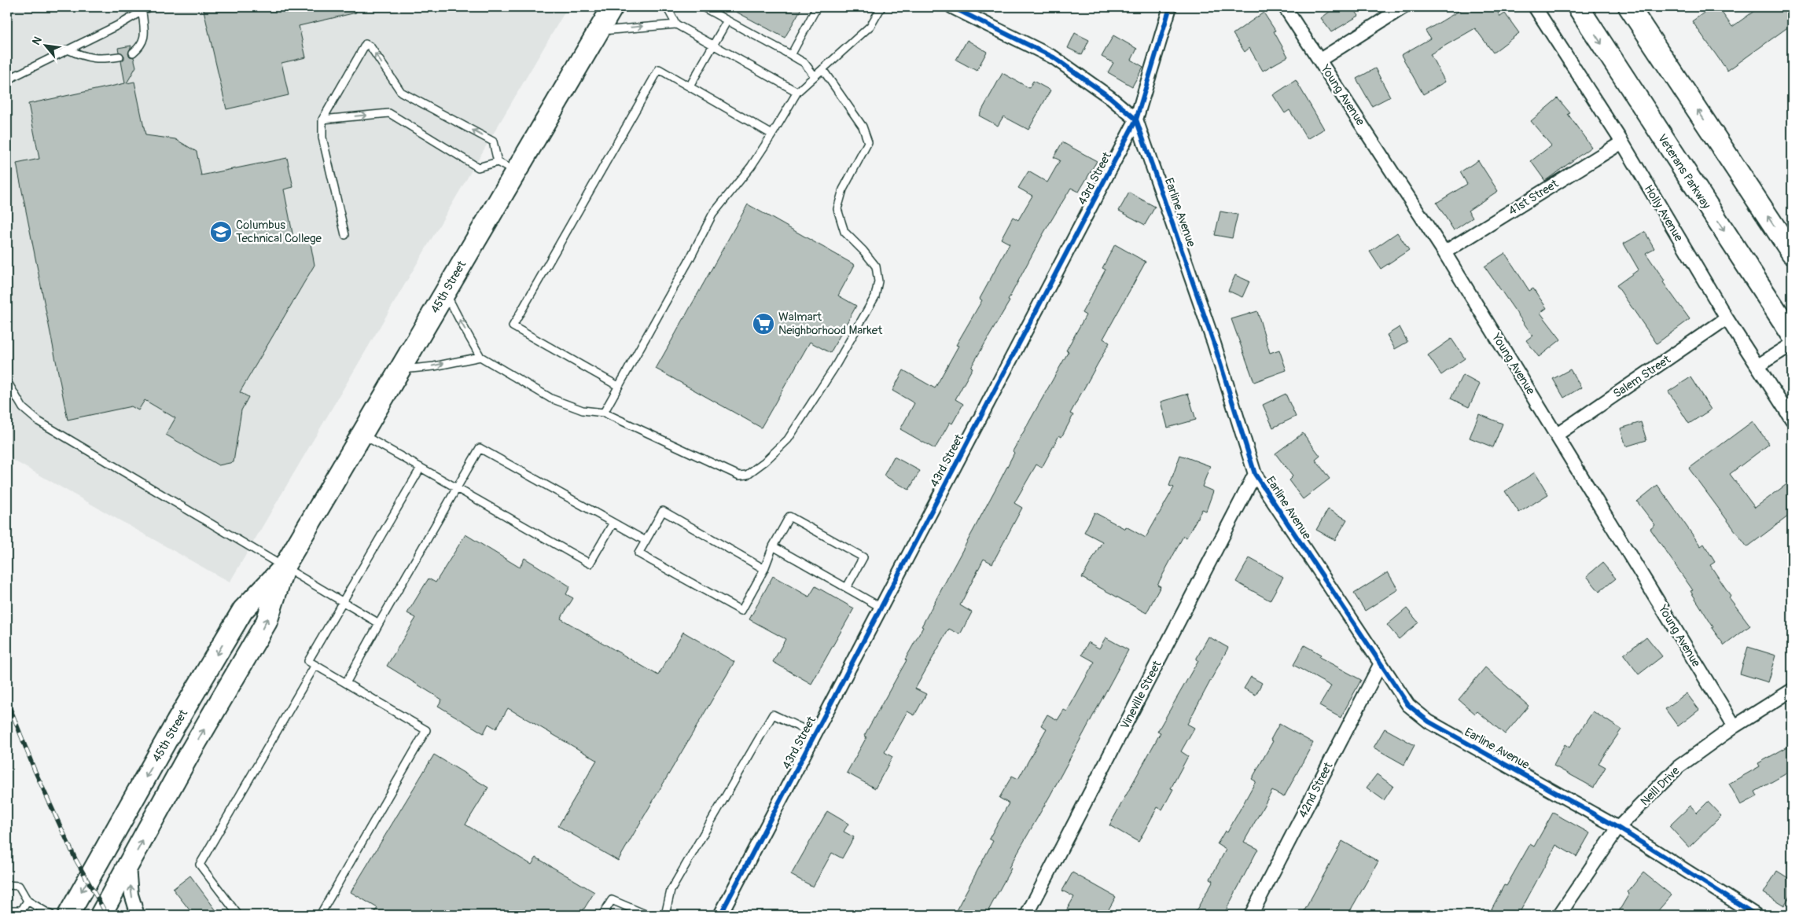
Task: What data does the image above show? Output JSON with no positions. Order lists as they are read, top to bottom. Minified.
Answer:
{"streets":{"main road":["Veterans Parkway","45th Street"],"street":["Young Avenue","43rd Street","41st Street","Earline Avenue","Holly Avenue","Salem Street","Vineville Street","Neill Drive","42nd Street"]},"crossings":[["Young Avenue","41st Street"],["Young Avenue","Salem Street"],["Young Avenue","Neill Drive"],["43rd Street","Earline Avenue"],["41st Street","Holly Avenue"],["Earline Avenue","Vineville Street"],["Earline Avenue","Neill Drive"],["Earline Avenue","42nd Street"],["Holly Avenue","Salem Street"]],"places":{"school or university":["Columbus Technical College"],"supermarket":["Walmart Neighborhood Market"]},"north":"top left"}
